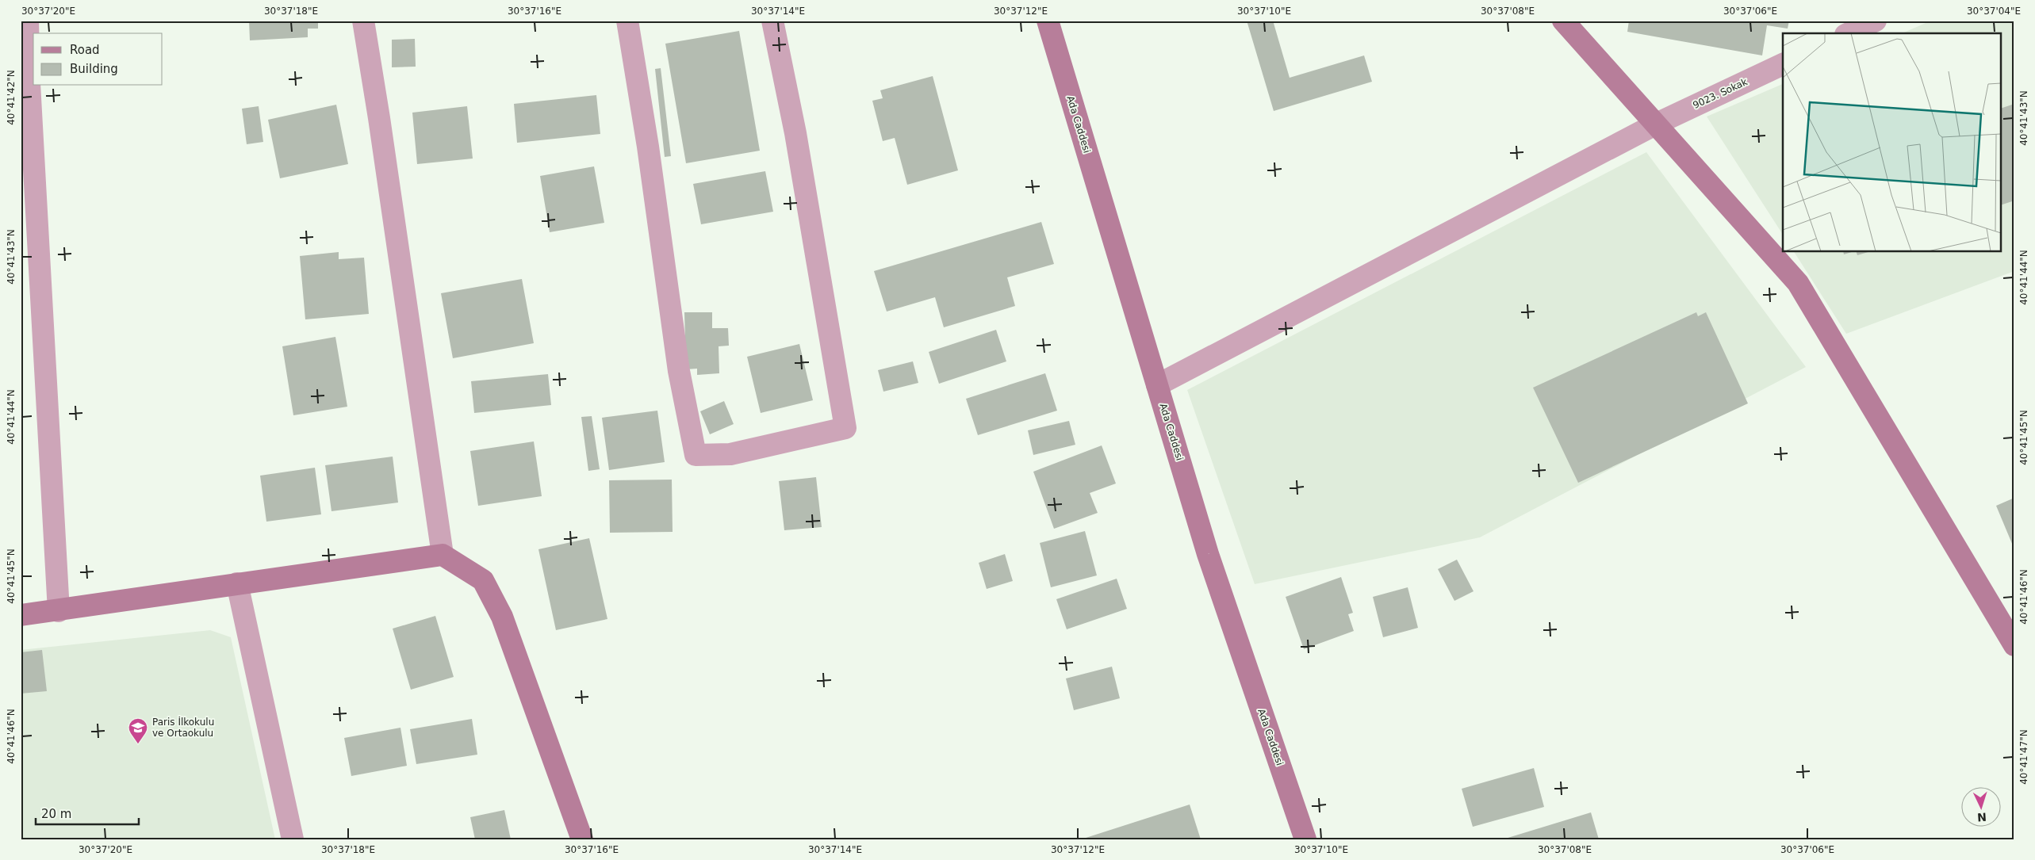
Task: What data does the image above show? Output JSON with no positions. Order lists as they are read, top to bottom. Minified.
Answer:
{"streets":{"main road":["Ada Caddesi"],"street":["9023. Sokak"]},"crossings":[["9023. Sokak","Ada Caddesi"]],"places":{"school or university":["Paris İlkokulu ve Ortaokulu"]},"legend":["Road","Building"],"scale_bar":"20 m","north":"bottom","coordinates":["30°37'20\"E","30°37'18\"E","30°37'16\"E","30°37'14\"E","30°37'12\"E","30°37'10\"E","30°37'08\"E","30°37'06\"E","30°37'04\"E","40°41'42\"N","40°41'43\"N","40°41'44\"N","40°41'45\"N","40°41'46\"N","40°41'47\"N"]}
